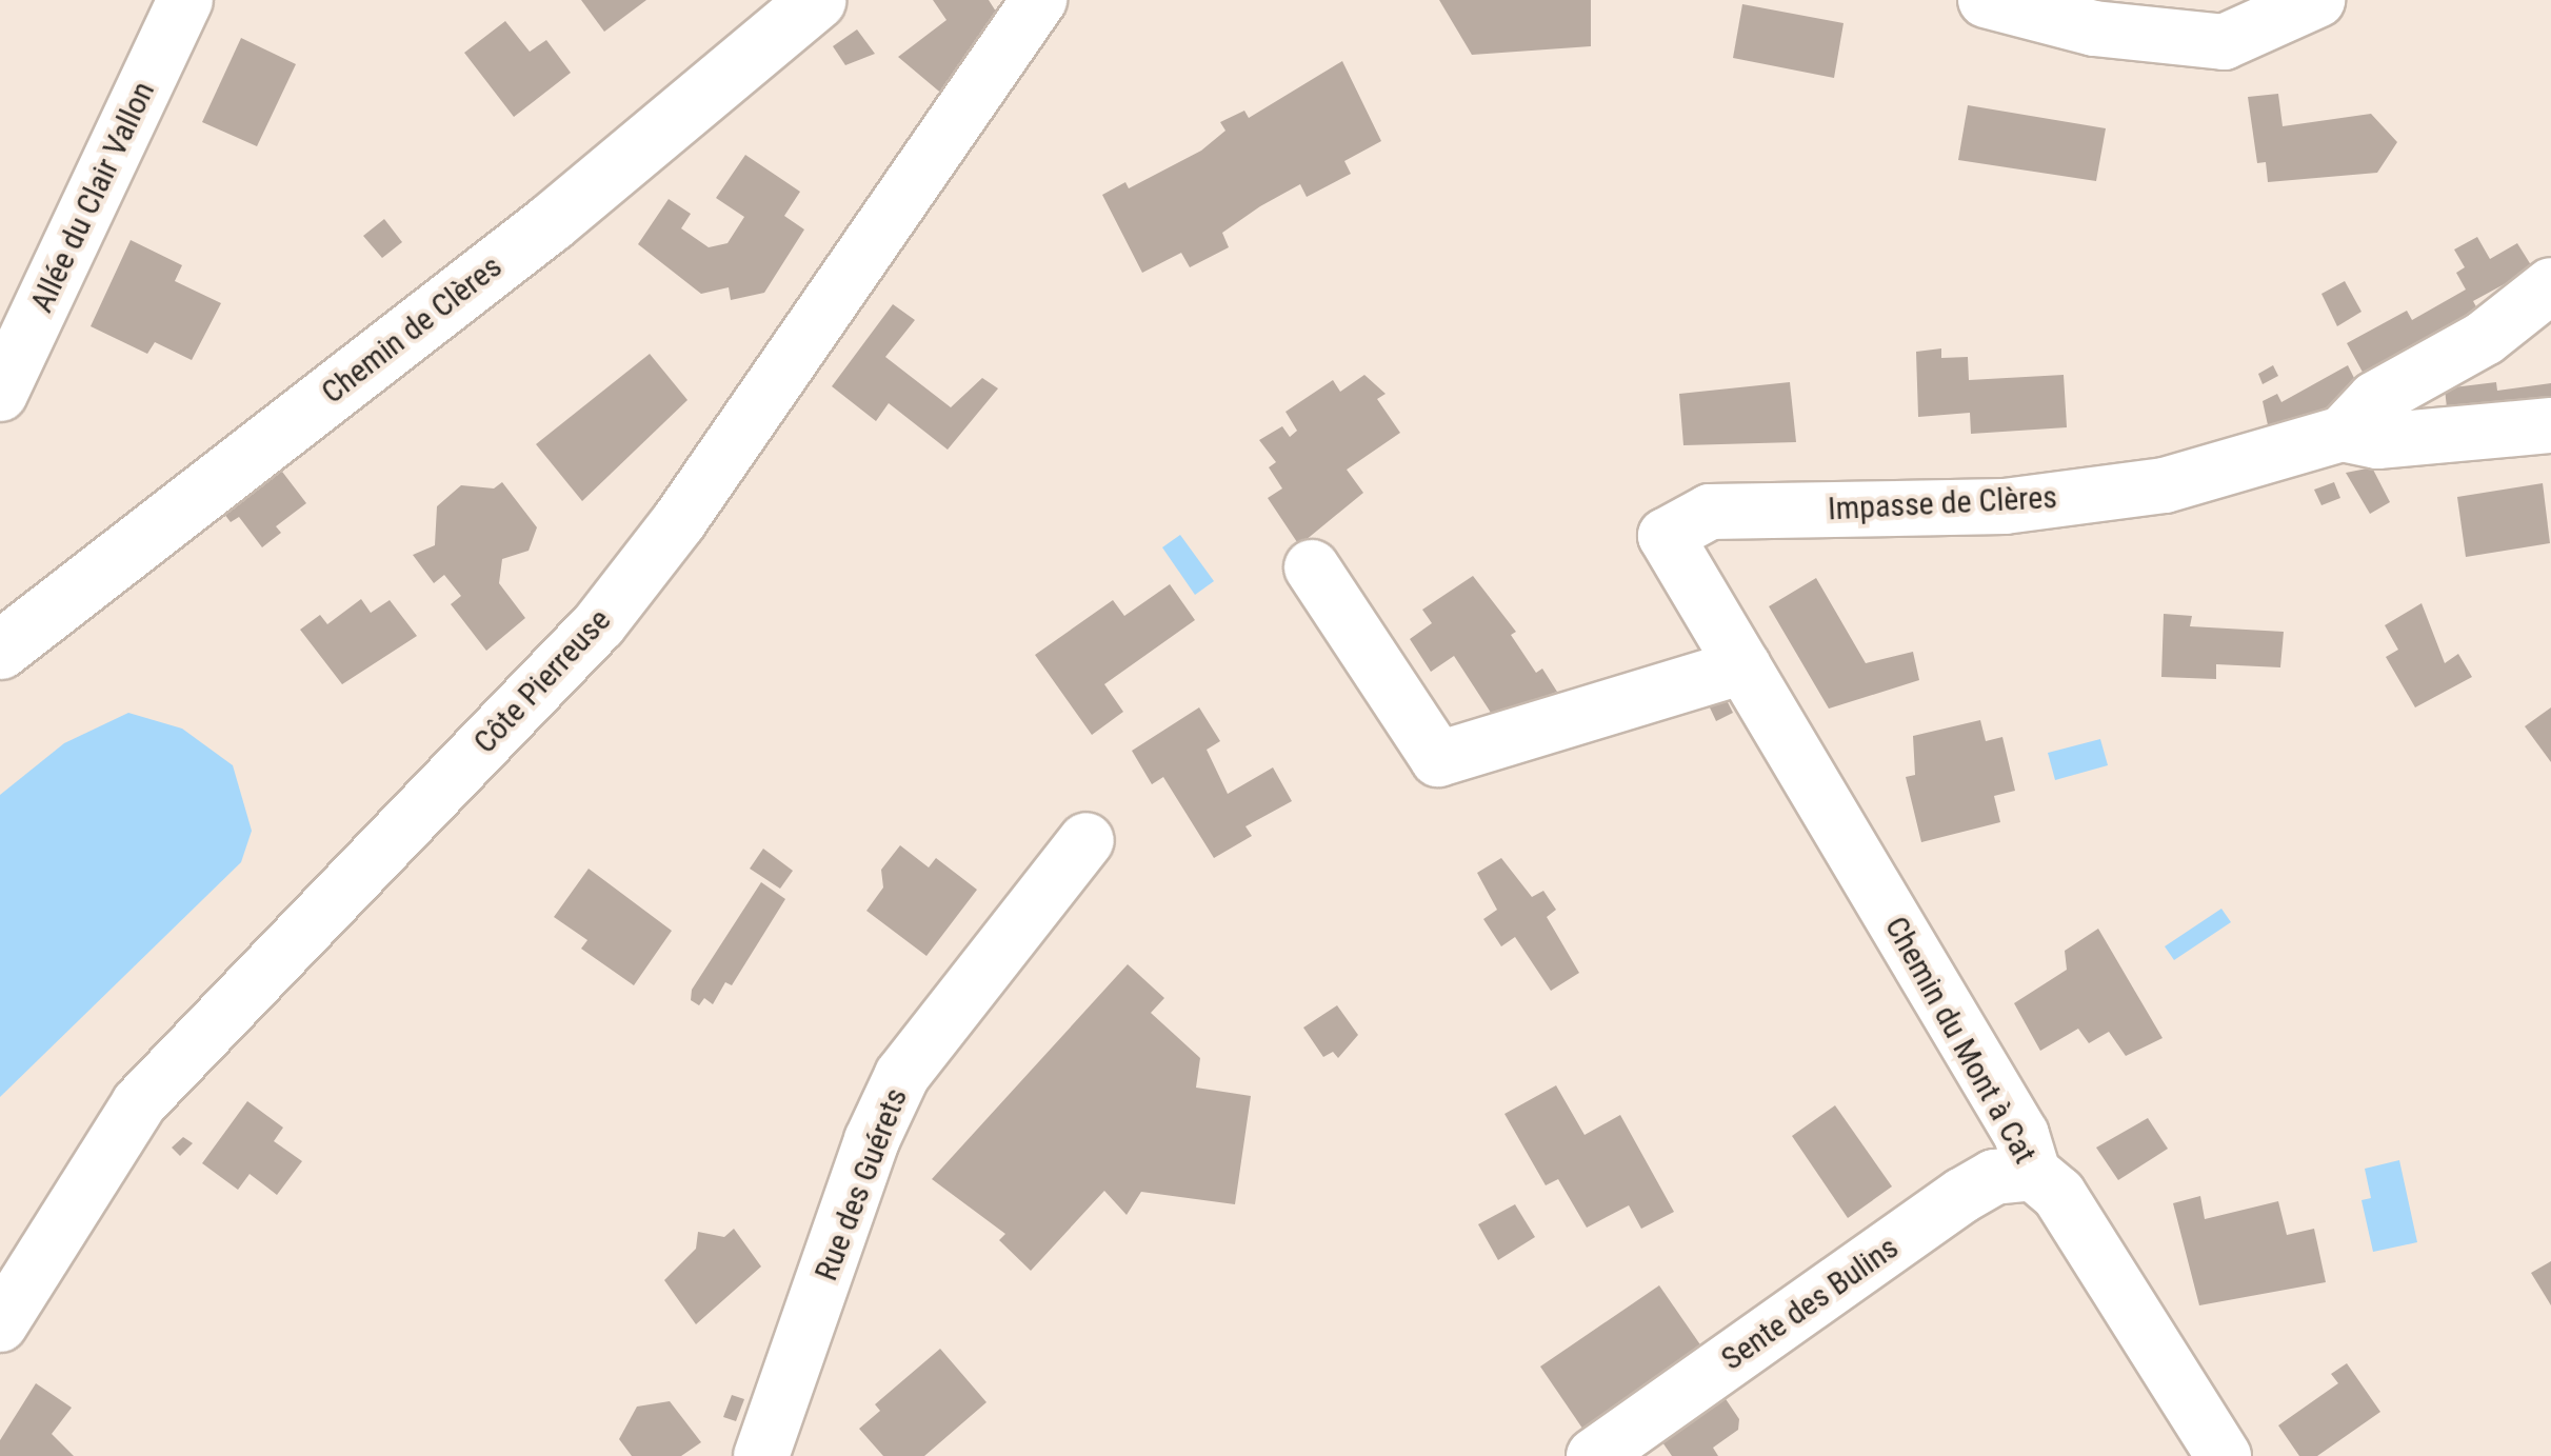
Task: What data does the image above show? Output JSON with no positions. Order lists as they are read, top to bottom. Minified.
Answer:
{"streets":{"street":["Allée du Clair Vallon","Chemin de Clères","Impasse de Clères","Côte Pierreuse","Chemin du Mont à Cat","Rue des Guérets","Sente des Bulins"]},"crossings":[["Impasse de Clères","Chemin du Mont à Cat"],["Chemin du Mont à Cat","Sente des Bulins"]]}
